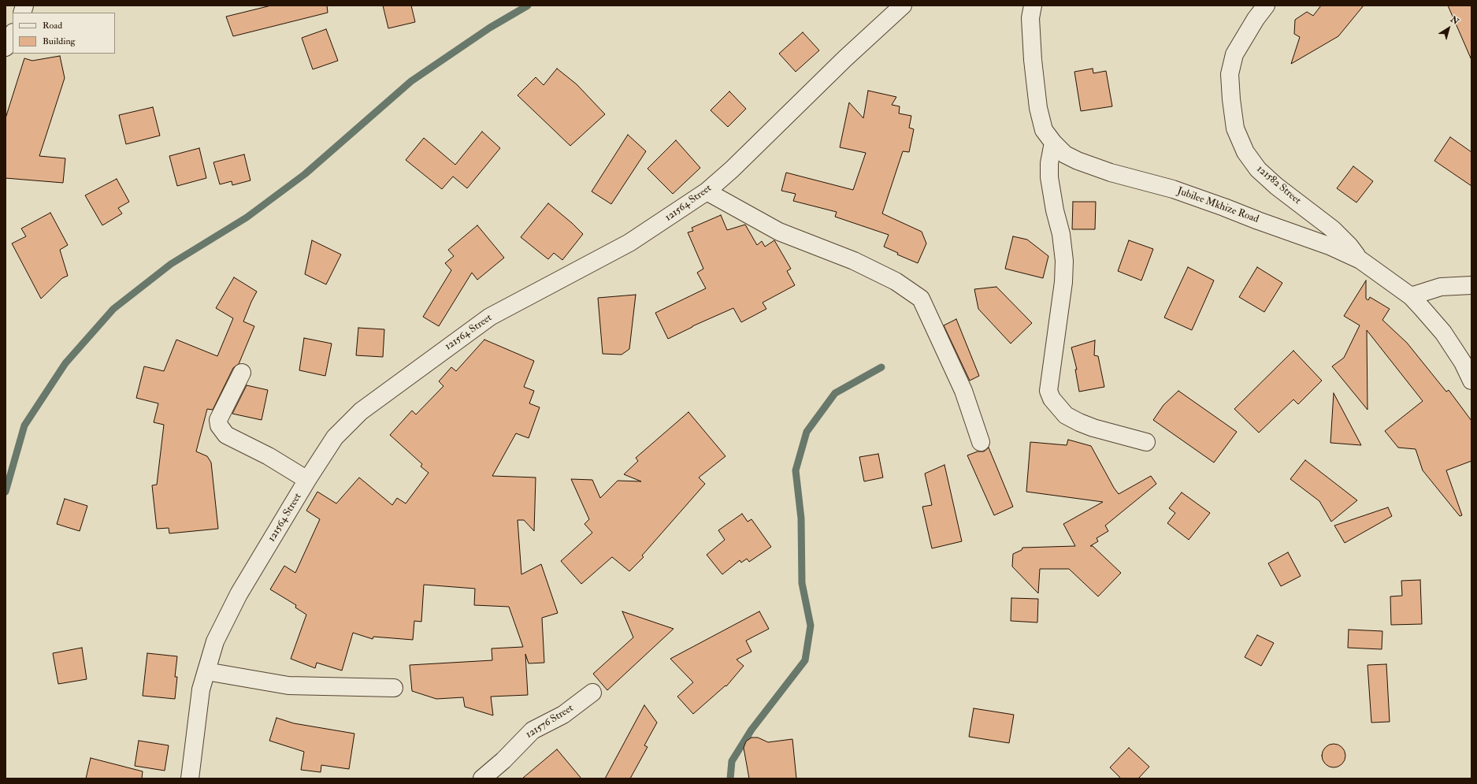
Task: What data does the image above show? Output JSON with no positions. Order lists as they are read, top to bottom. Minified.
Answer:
{"streets":{"street":["121582 Street","121564 Street","Jubilee Mkhize Road","121576 Street"]},"crossings":[["121582 Street","Jubilee Mkhize Road"]],"legend":["Road","Building"],"north":"top right"}
